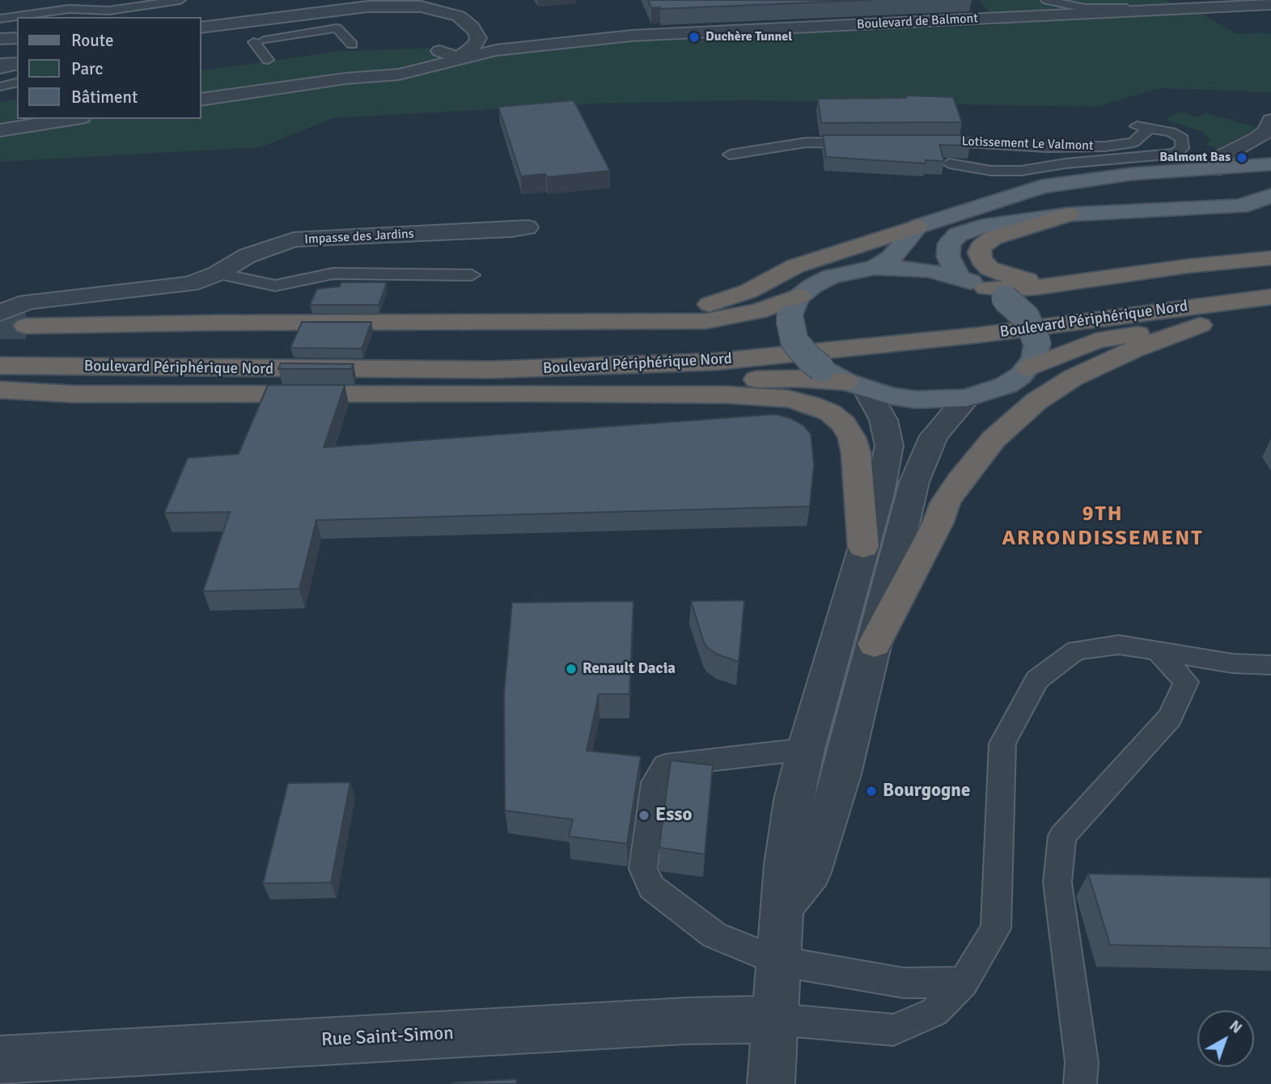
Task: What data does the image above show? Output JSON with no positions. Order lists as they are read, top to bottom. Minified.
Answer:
{"streets":{"highway":["Boulevard Périphérique Nord"],"street":["Boulevard de Balmont","Impasse des Jardins","Rue Saint-Simon"],"lane":["Lotissement Le Valmont"]},"districts":["9TH ARRONDISSEMENT"],"places":["Duchère Tunnel","Balmont Bas","Renault Dacia","Bourgogne","Esso"],"legend":["Route","Parc","Bâtiment"],"north":"top right"}
